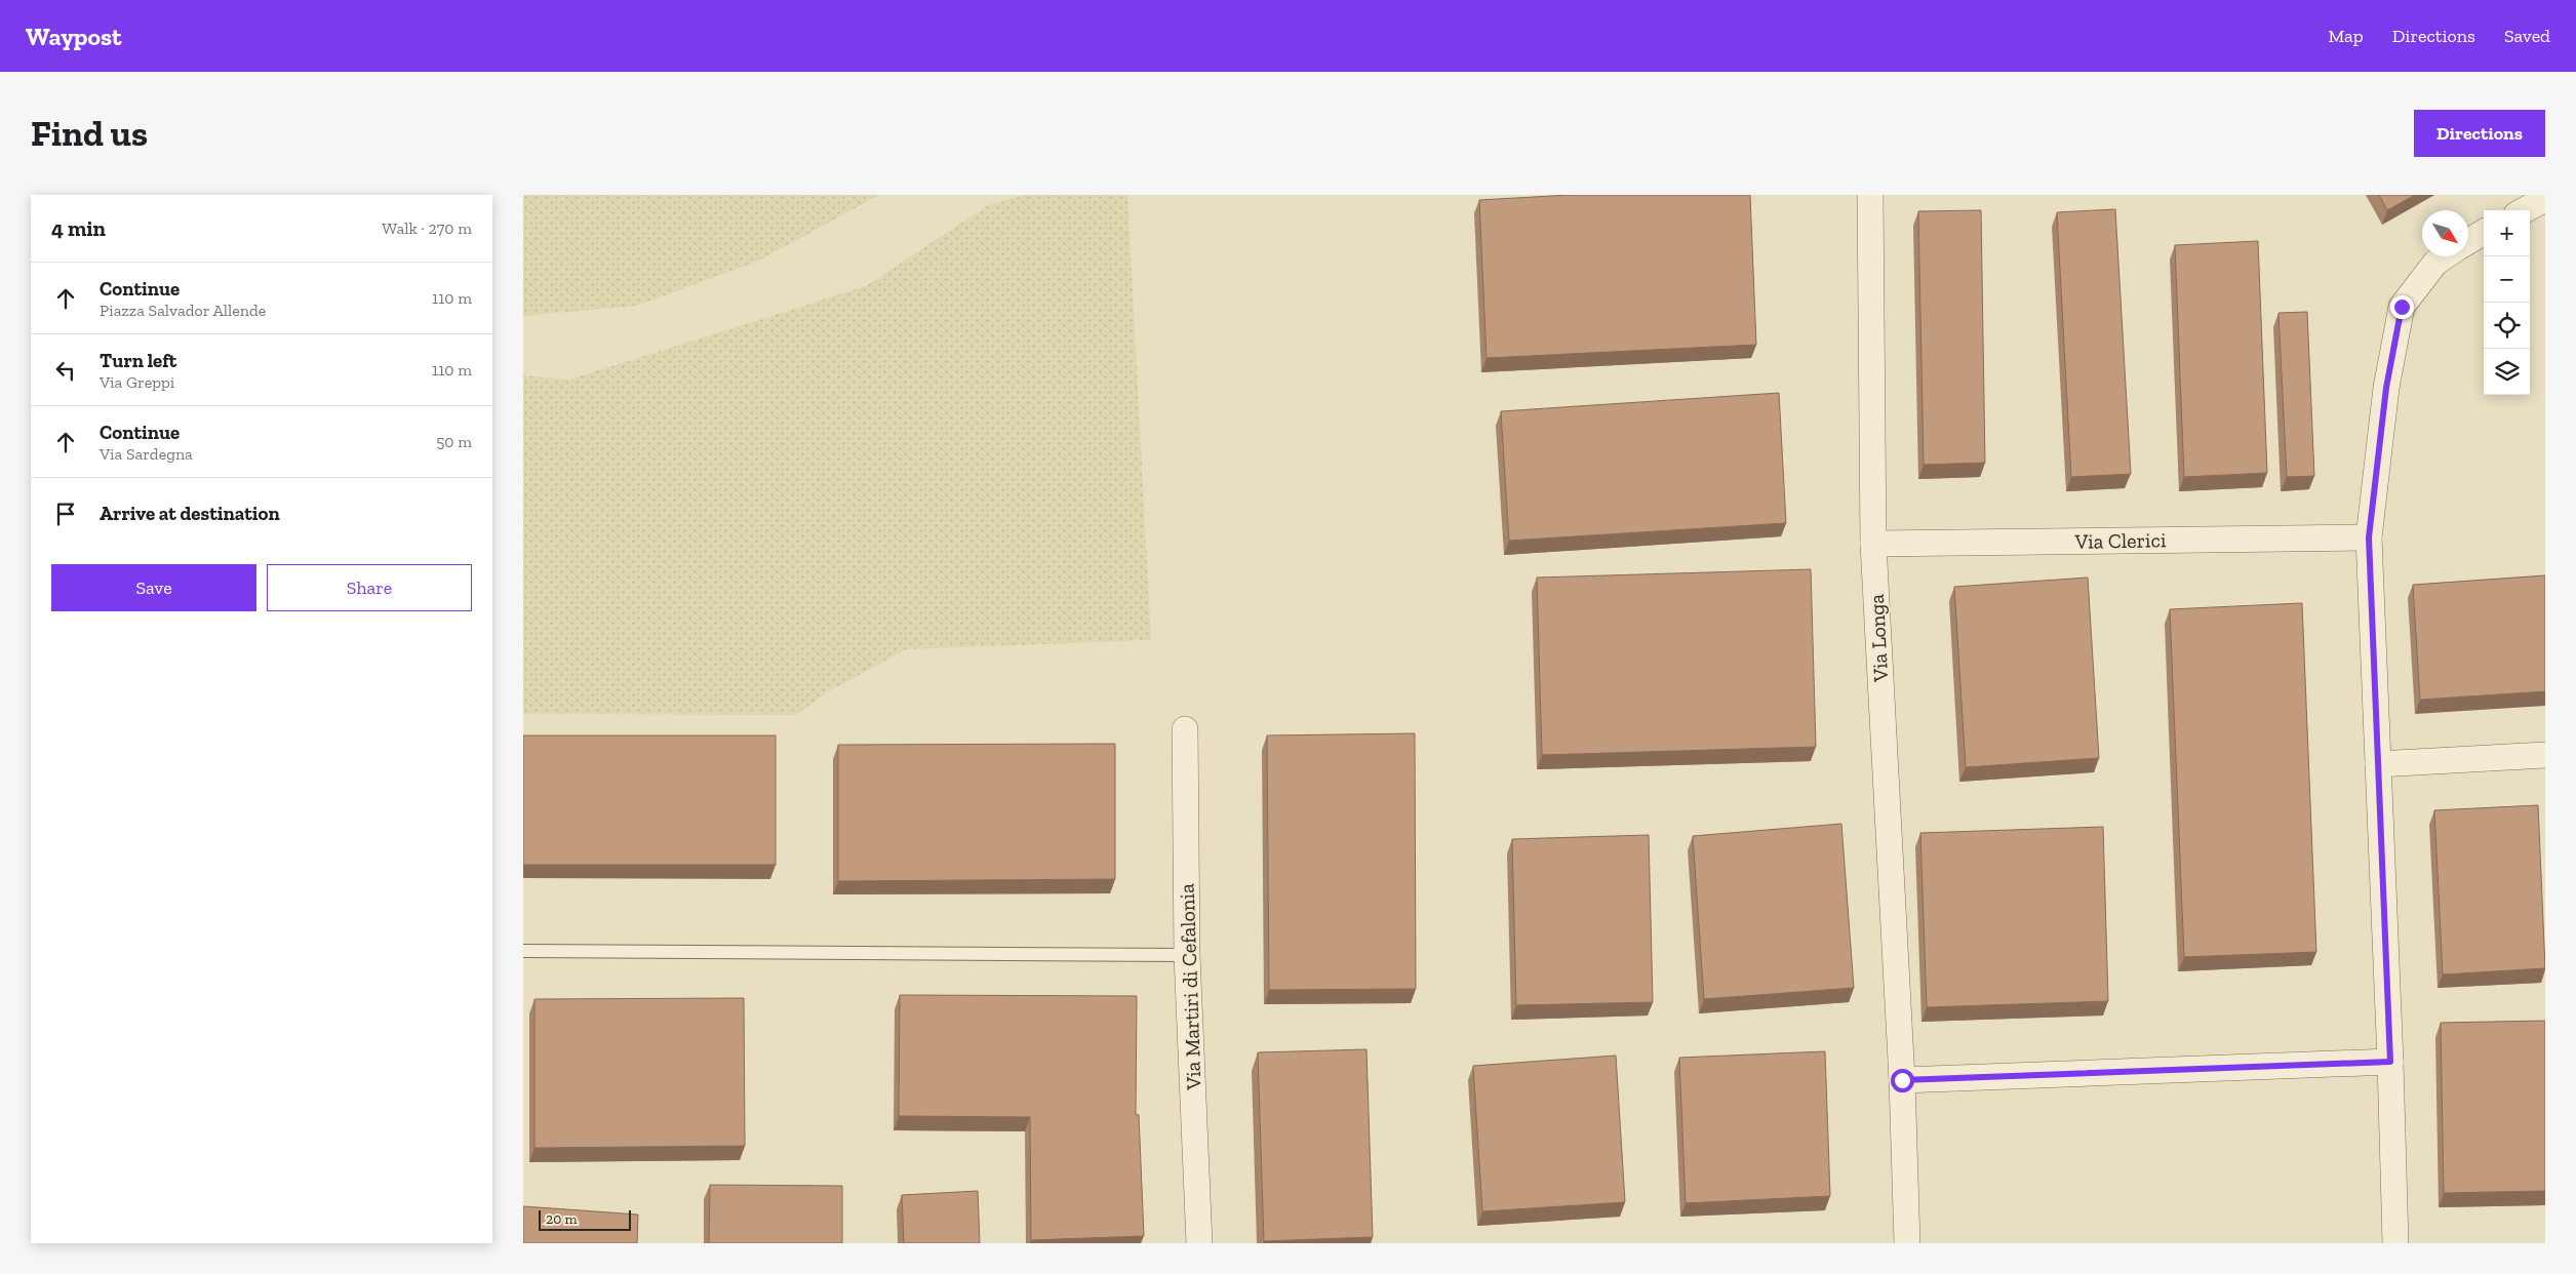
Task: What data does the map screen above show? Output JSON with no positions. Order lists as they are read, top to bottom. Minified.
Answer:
{"streets":{"street":["Via Clerici","Via Longa","Via Martiri di Cefalonia"]},"crossings":[["Via Clerici","Via Longa"]],"scale_bar":"20 m","north":"bottom right","page":{"header":"Waypost","nav":["Map","Directions","Saved"],"buttons":["Directions",["Save","Share"]],"title":"Find us","heading":["4 min","Walk · 270 m"],"map_buttons":["+","−"],"list":[["Continue","Piazza Salvador Allende","110 m"],["Turn left","Via Greppi","110 m"],["Continue","Via Sardegna","50 m"],"Arrive at destination"],"scale":"20 m"}}
